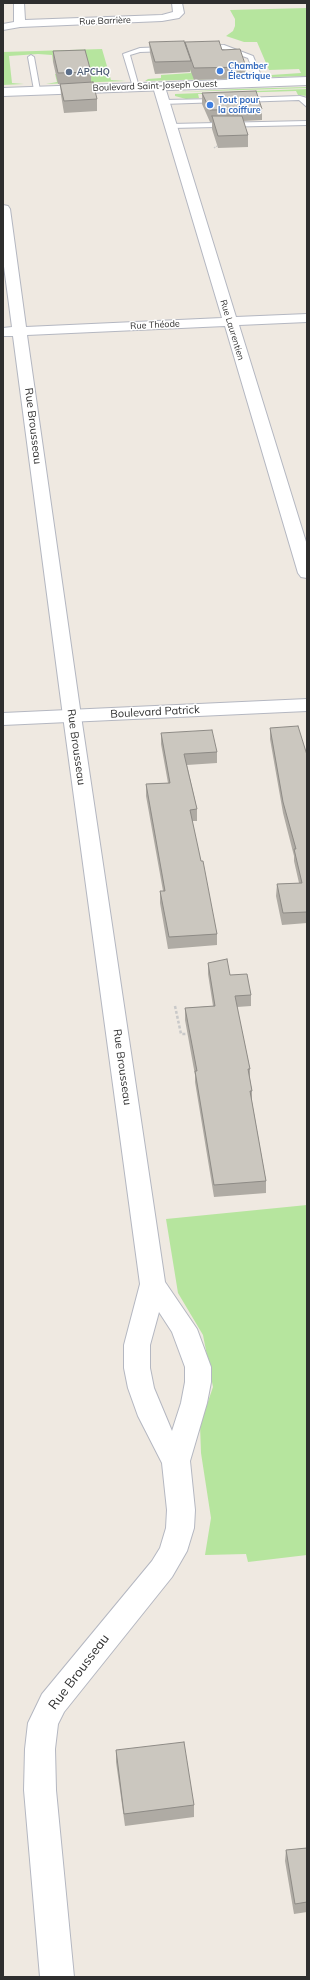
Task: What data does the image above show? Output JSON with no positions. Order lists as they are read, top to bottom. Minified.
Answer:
{"streets":{"street":["Rue Barrière","Boulevard Saint-Joseph Ouest","Rue Théode","Rue Laurentien","Rue Brousseau","Boulevard Patrick"]},"crossings":[["Boulevard Saint-Joseph Ouest","Rue Laurentien"],["Rue Théode","Rue Laurentien"],["Rue Théode","Rue Brousseau"],["Rue Brousseau","Boulevard Patrick"]],"places":["Chamber Électrique","APCHQ","Tout pour la coiffure"]}
